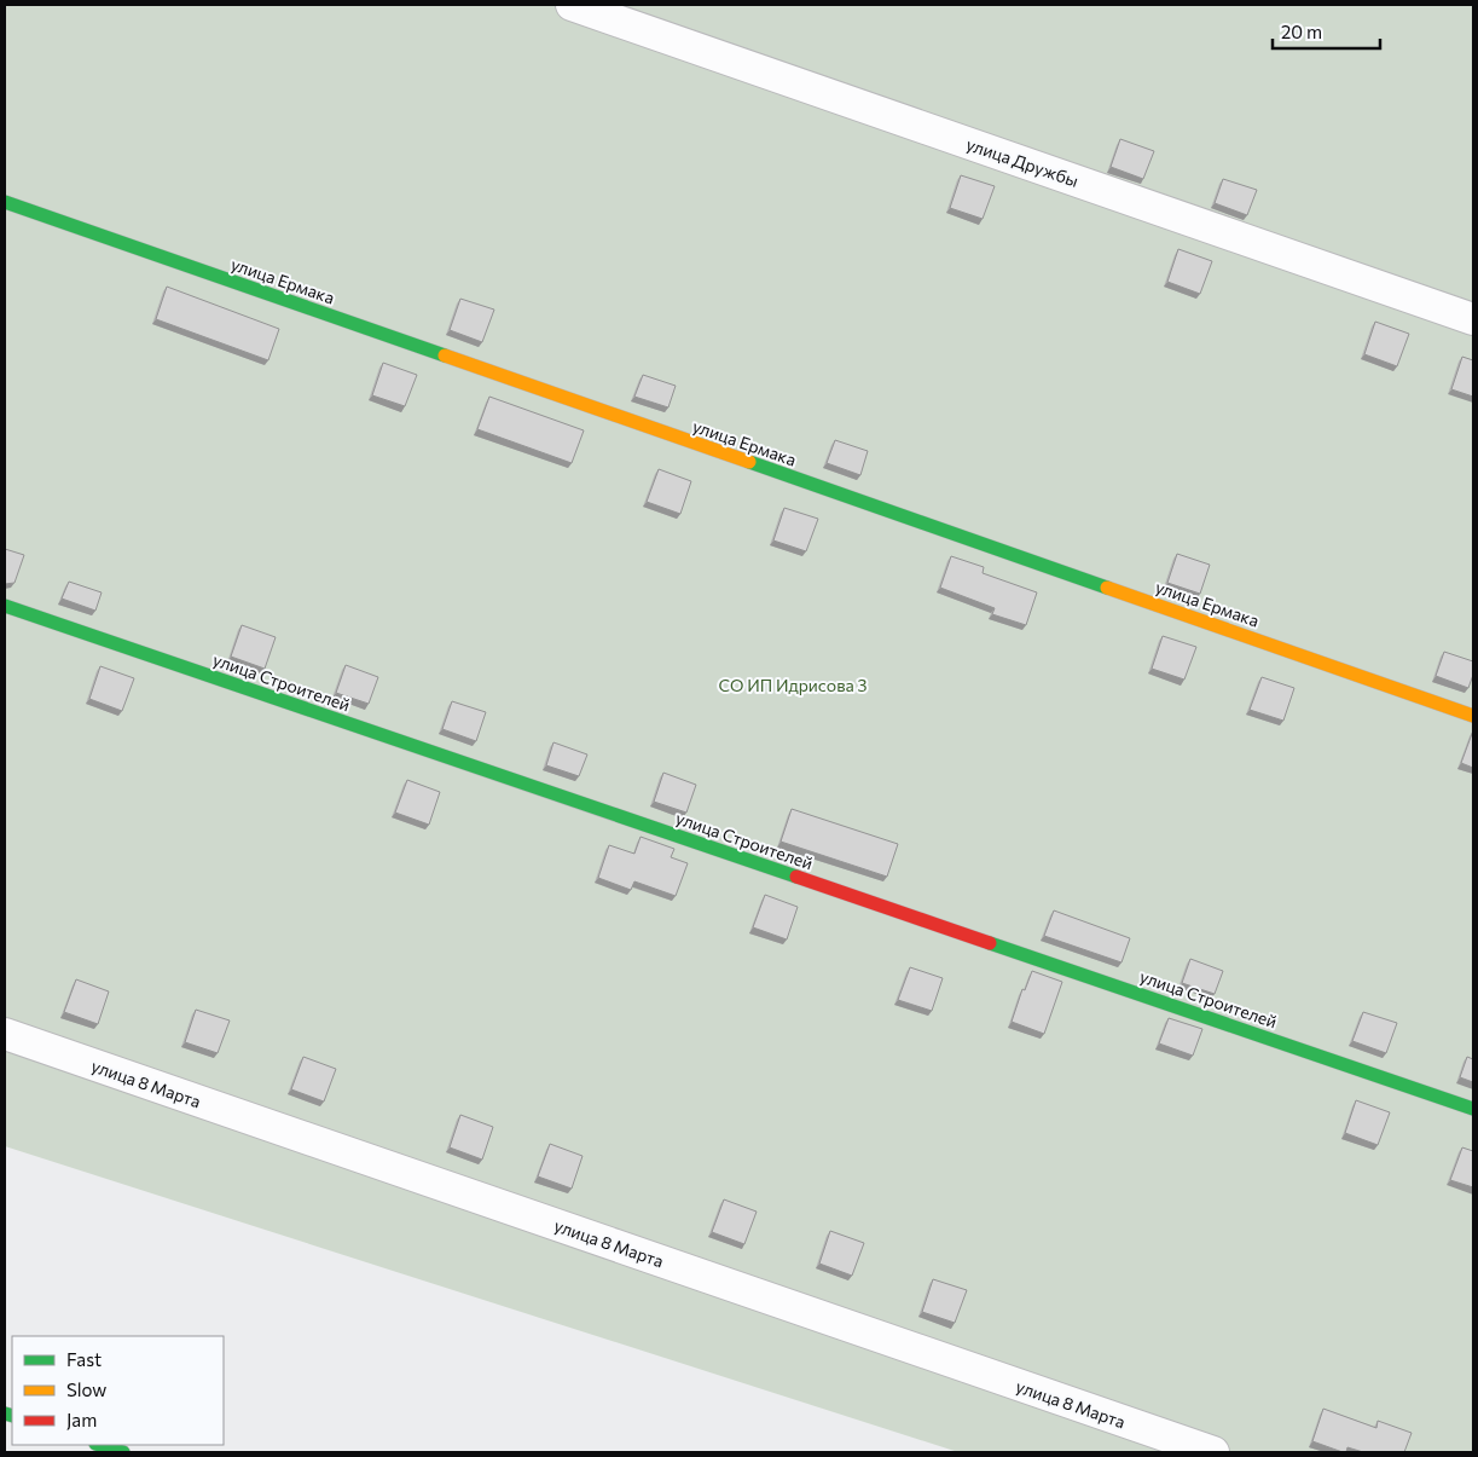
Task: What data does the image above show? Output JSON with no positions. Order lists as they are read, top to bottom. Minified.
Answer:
{"streets":{"street":["улица Дружбы","улица Ермака","улица Строителей","улица 8 Марта"]},"parks":["СО ИП Идрисова 3"],"legend":["Fast","Slow","Jam"],"scale_bar":"20 m"}
